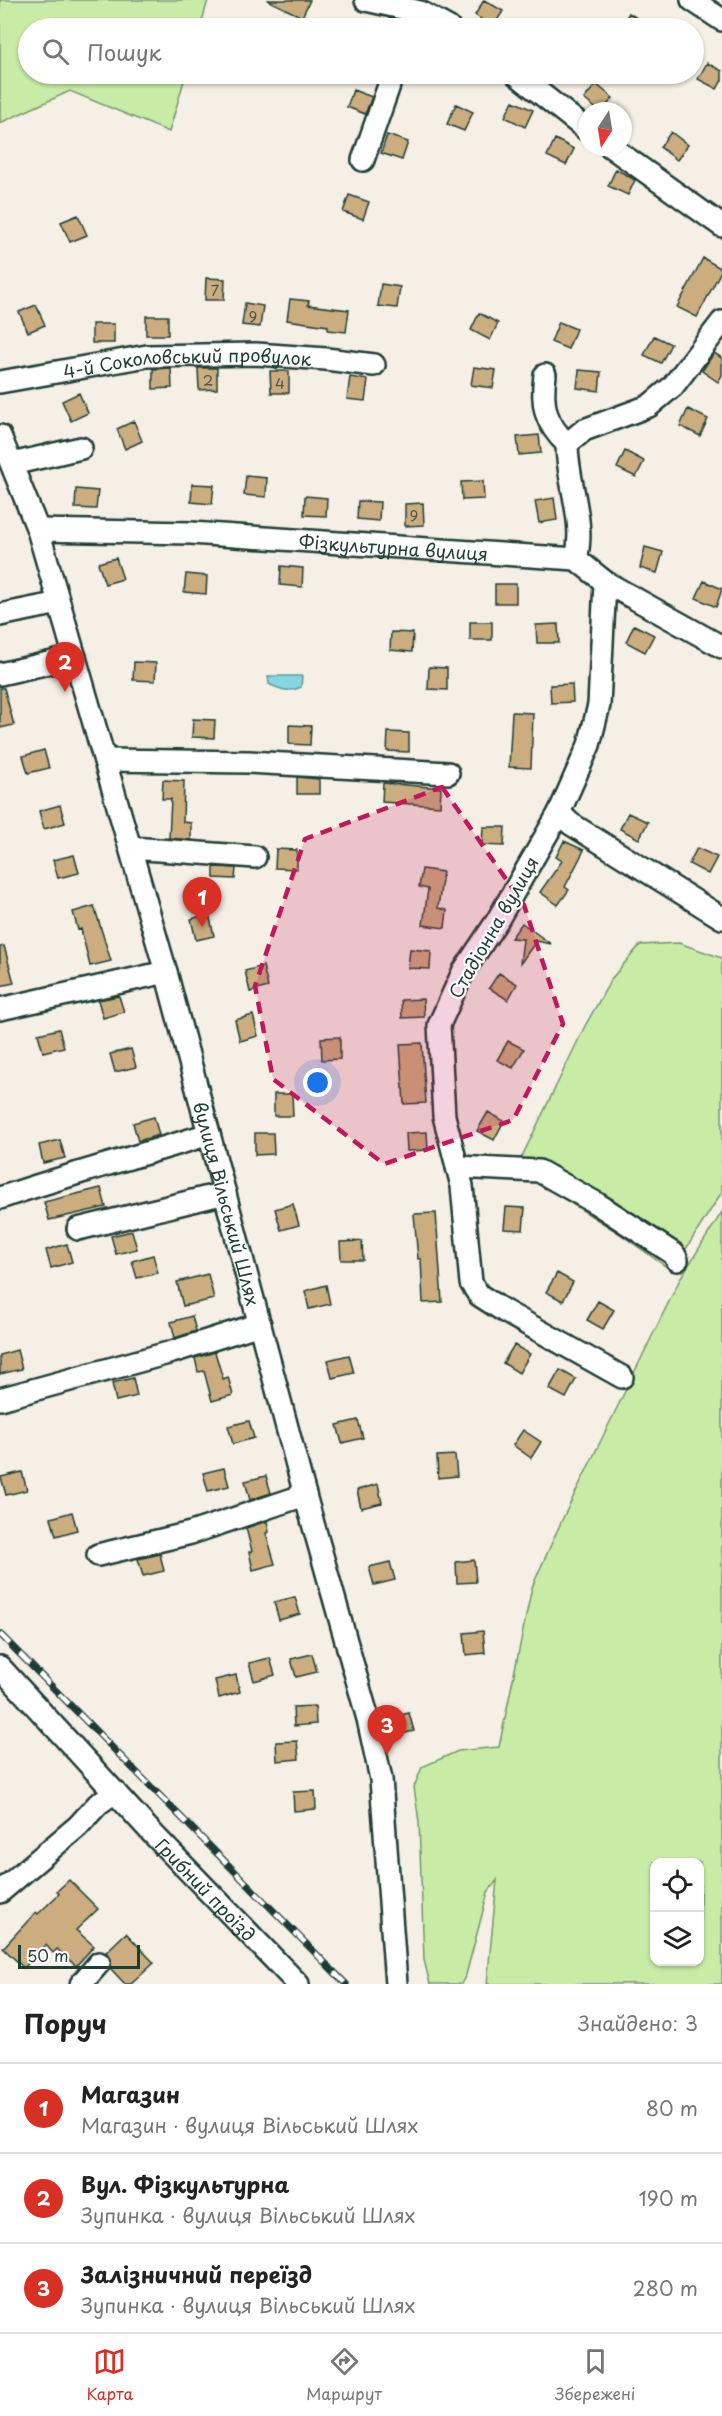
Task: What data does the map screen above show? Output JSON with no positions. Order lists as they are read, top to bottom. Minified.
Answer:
{"streets":{"street":["4-й Соколовський провулок","Фізкультурна вулиця","Стадіонна вулиця","вулиця Вільський Шлях","Грибний проїзд"]},"crossings":[["Фізкультурна вулиця","вулиця Вільський Шлях"]],"house_numbers":["7","9","2","4","9"],"scale_bar":"50 m","north":"bottom","page":{"search":"Пошук","pins":["2","1","3"],"scale":"50 m","heading":["Поруч","Знайдено: 3"],"list":[{"mark":"1","name":"Магазин","note":"Магазин · вулиця Вільський Шлях","value":"80 m"},{"mark":"2","name":"Вул. Фізкультурна","note":"Зупинка · вулиця Вільський Шлях","value":"190 m"},{"mark":"3","name":"Залізничний переїзд","note":"Зупинка · вулиця Вільський Шлях","value":"280 m"}],"nav":["Карта","Маршрут","Збережені"]}}
